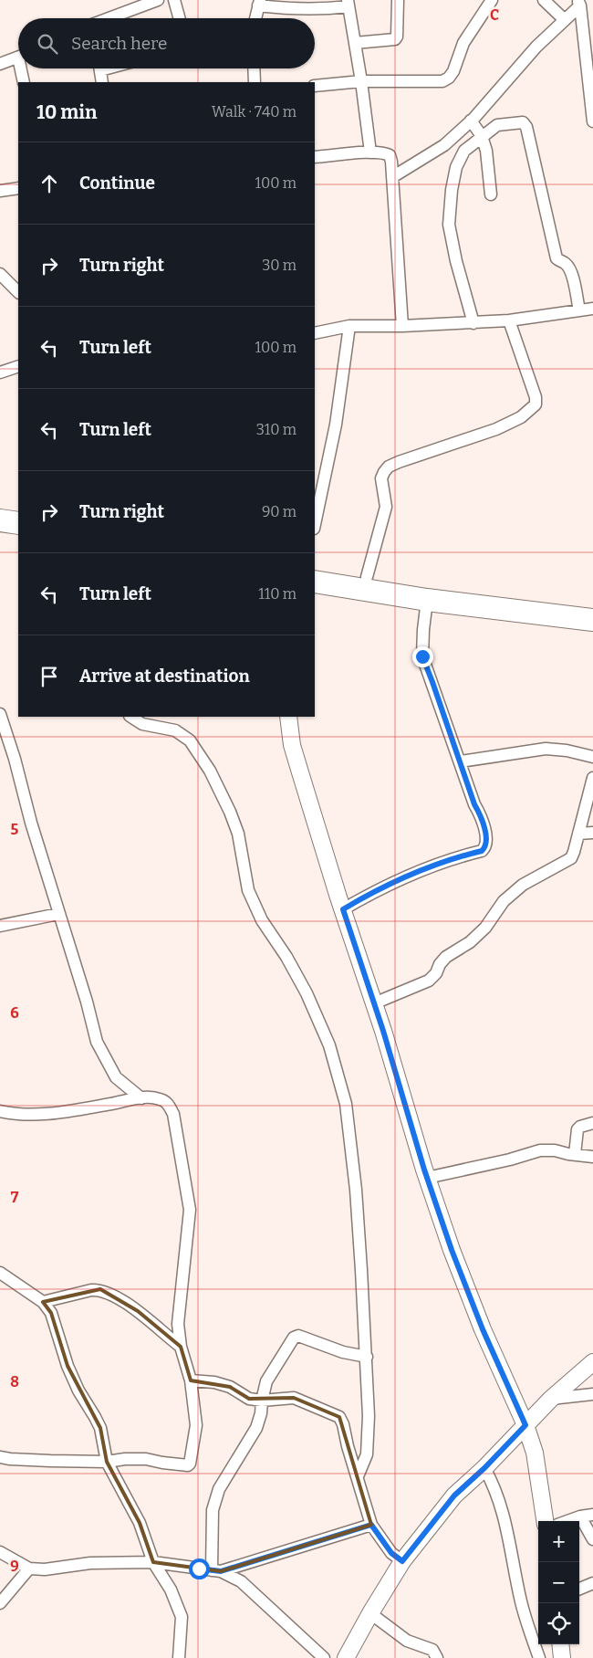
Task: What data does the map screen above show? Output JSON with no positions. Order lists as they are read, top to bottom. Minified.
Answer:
{"page":{"search":"Search here","heading":["10 min","Walk · 740 m"],"list":[["Continue","100 m"],["Turn right","30 m"],["Turn left","100 m"],["Turn left","310 m"],["Turn right","90 m"],["Turn left","110 m"],"Arrive at destination"],"map_buttons":["+","−"]},"grid":{"columns":["C"],"rows":["5","6","7","8","9"]}}
